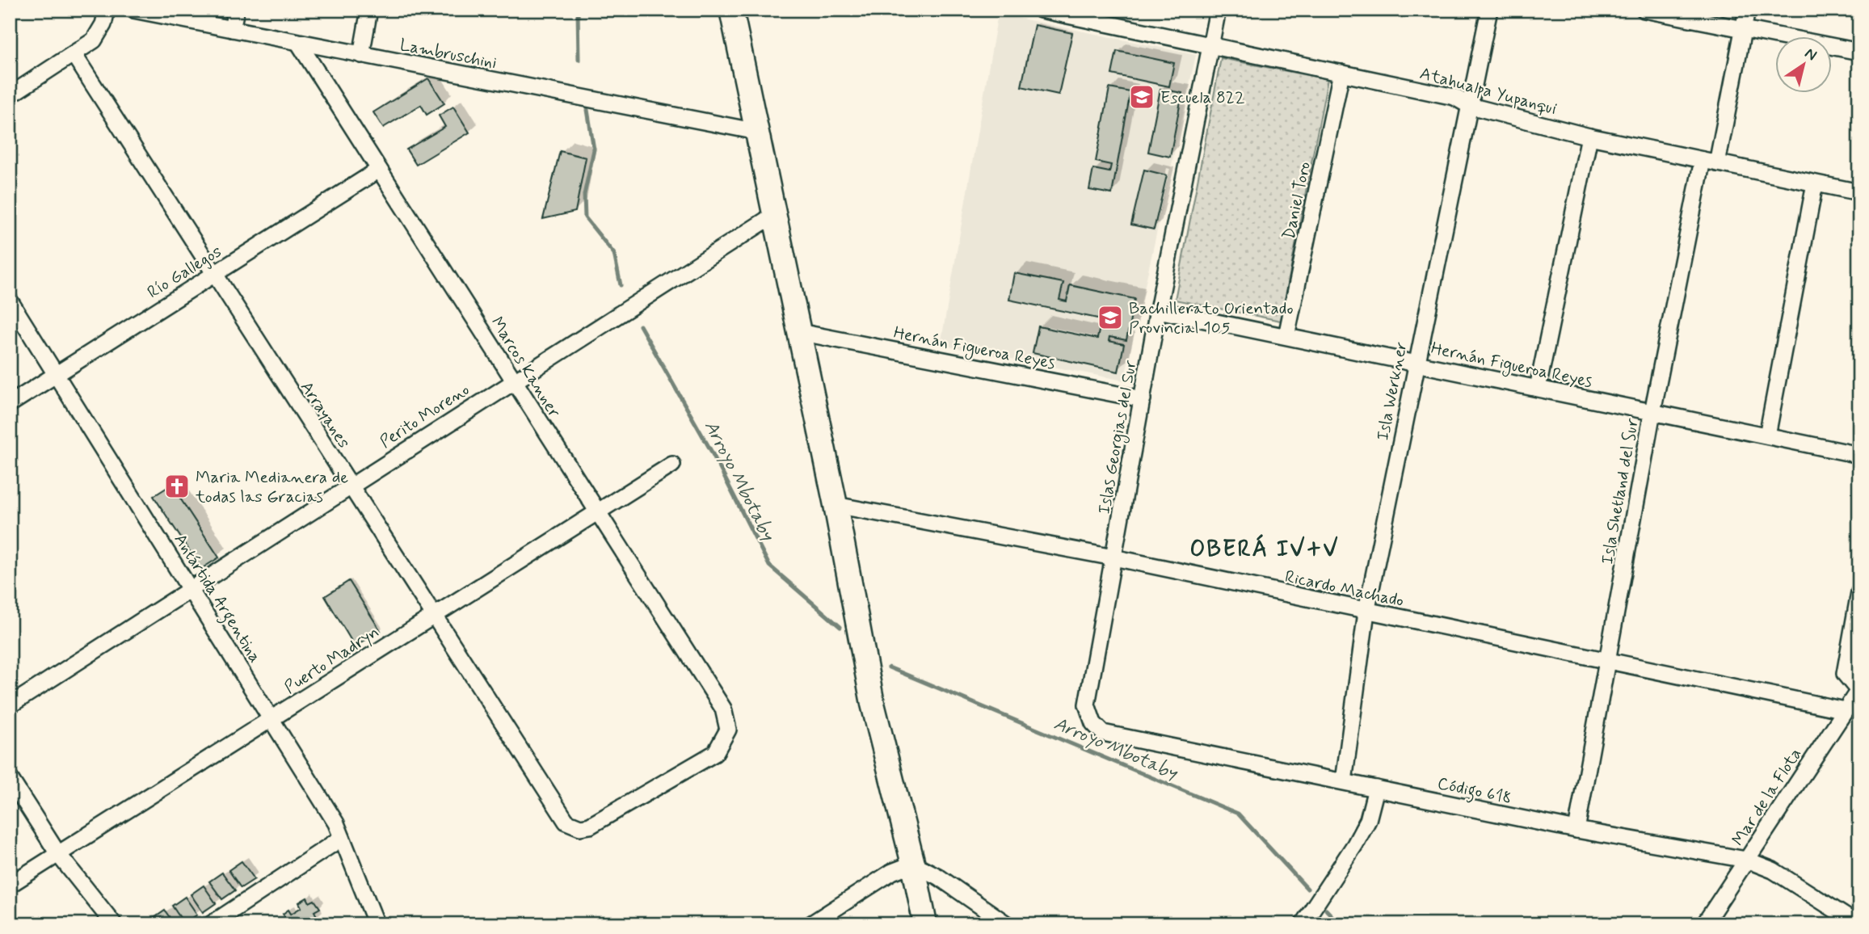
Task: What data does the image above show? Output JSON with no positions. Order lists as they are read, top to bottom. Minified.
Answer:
{"streets":{"street":["Lambruschini","Atahualpa Yupanqui","Daniel Toro","Río Gallegos","Hernán Figueroa Reyes","Marcos Kanner","Isla Werkner","Arrayanes","Perito Moreno","Islas Georgias del Sur","Isla Shetland del Sur","Ricardo Machado","Antártida Argentina","Puerto Madryn","Código 618","Mar de la Flota"]},"crossings":[["Lambruschini","Marcos Kanner"],["Atahualpa Yupanqui","Daniel Toro"],["Atahualpa Yupanqui","Isla Werkner"],["Atahualpa Yupanqui","Islas Georgias del Sur"],["Atahualpa Yupanqui","Isla Shetland del Sur"],["Daniel Toro","Hernán Figueroa Reyes"],["Río Gallegos","Marcos Kanner"],["Río Gallegos","Arrayanes"],["Río Gallegos","Antártida Argentina"],["Hernán Figueroa Reyes","Isla Werkner"],["Hernán Figueroa Reyes","Islas Georgias del Sur"],["Hernán Figueroa Reyes","Isla Shetland del Sur"],["Marcos Kanner","Arrayanes"],["Marcos Kanner","Perito Moreno"],["Marcos Kanner","Puerto Madryn"],["Isla Werkner","Ricardo Machado"],["Isla Werkner","Código 618"],["Arrayanes","Perito Moreno"],["Arrayanes","Puerto Madryn"],["Perito Moreno","Antártida Argentina"],["Islas Georgias del Sur","Ricardo Machado"],["Islas Georgias del Sur","Código 618"],["Isla Shetland del Sur","Ricardo Machado"],["Isla Shetland del Sur","Código 618"],["Ricardo Machado","Mar de la Flota"],["Antártida Argentina","Puerto Madryn"],["Código 618","Mar de la Flota"]],"districts":["OBERÁ IV+V"],"water":["Arroyo Mbotaby"],"places":{"school or university":["Escuela 822","Bachillerato Orientado Provincial 105"],"church":["Maria Medianera de todas las Gracias"]},"north":"top right"}
